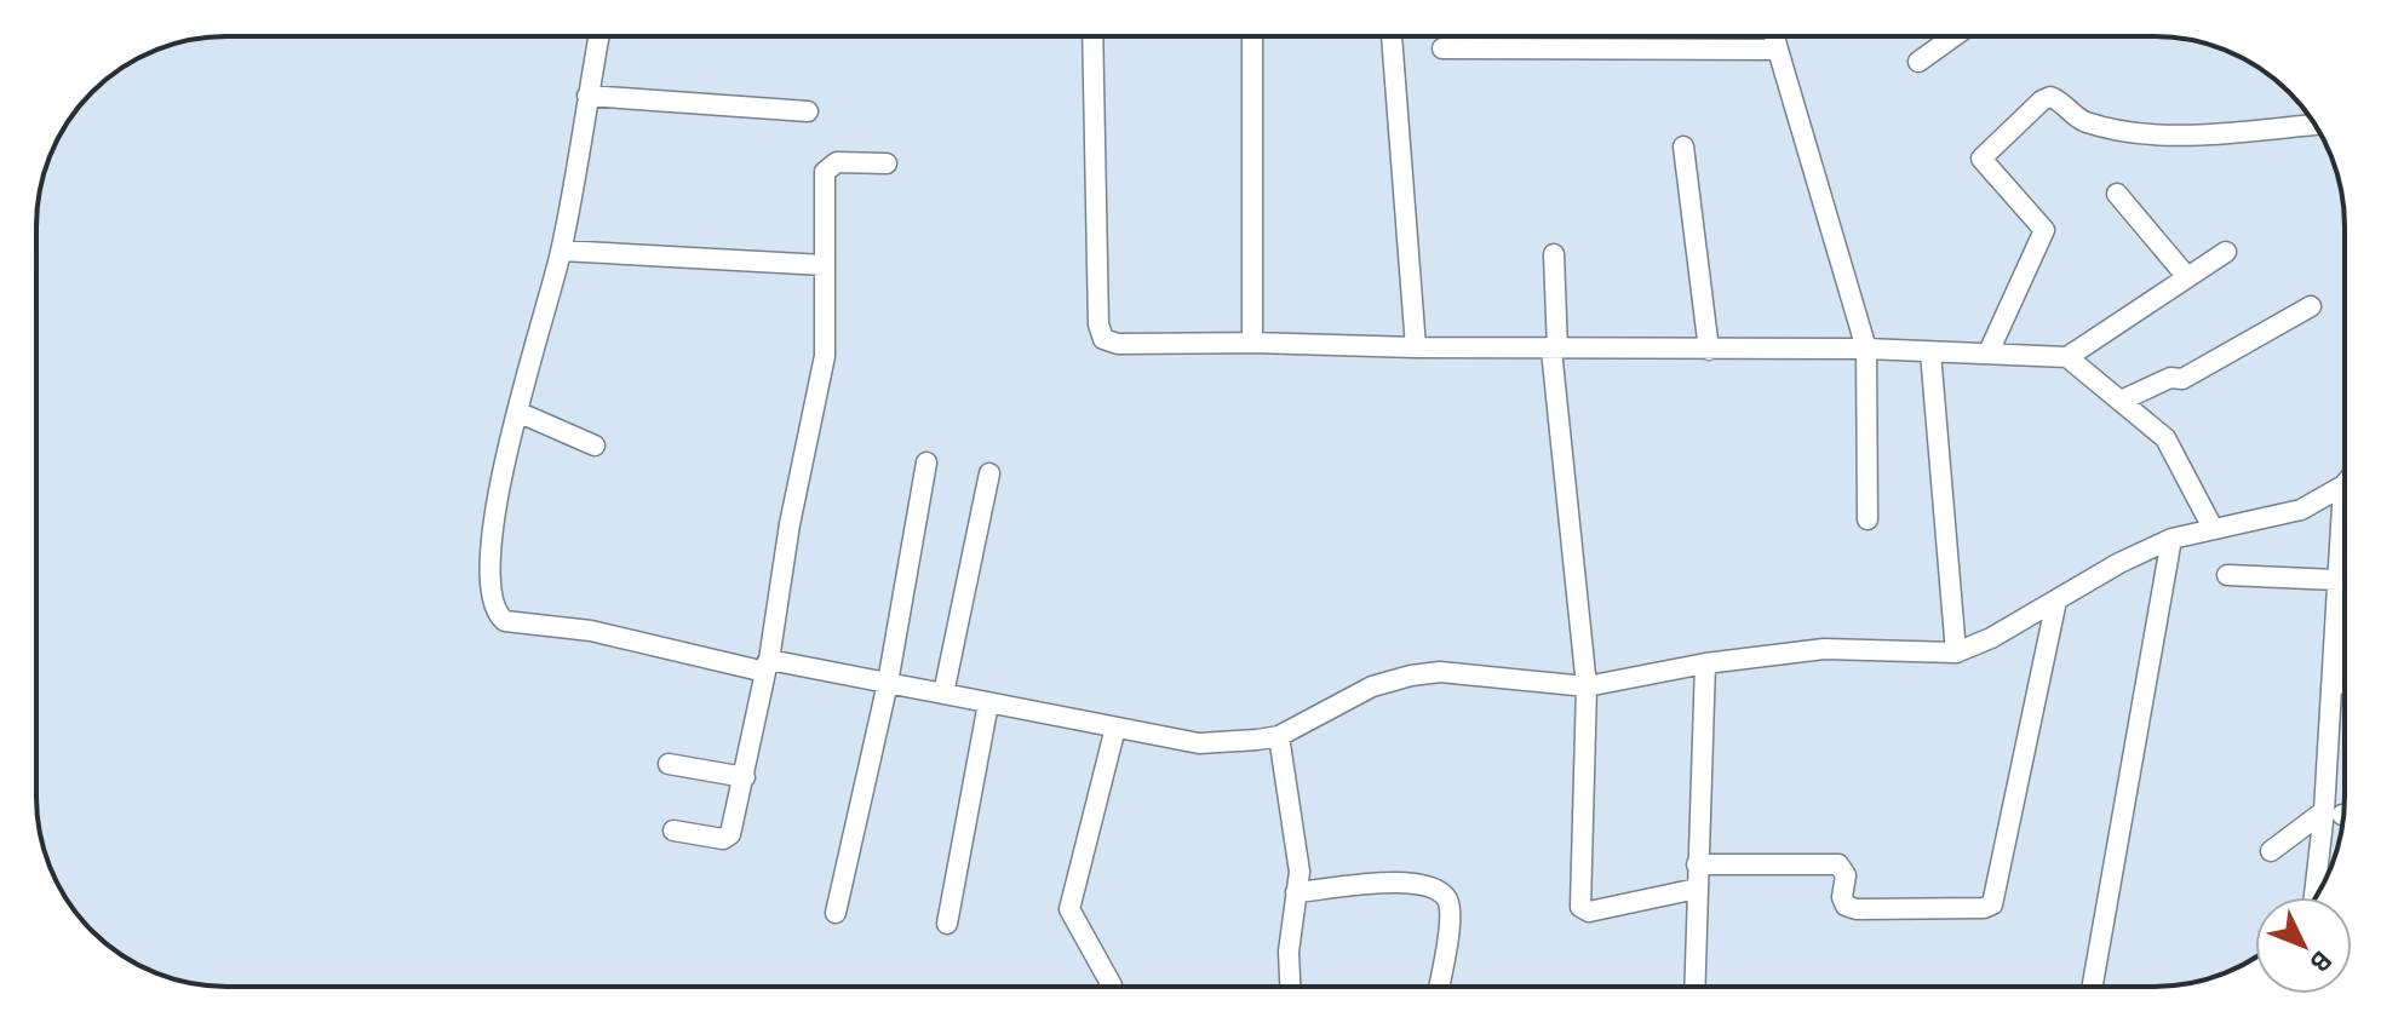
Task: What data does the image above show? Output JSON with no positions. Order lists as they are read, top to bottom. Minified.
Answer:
{"north":"bottom right"}
